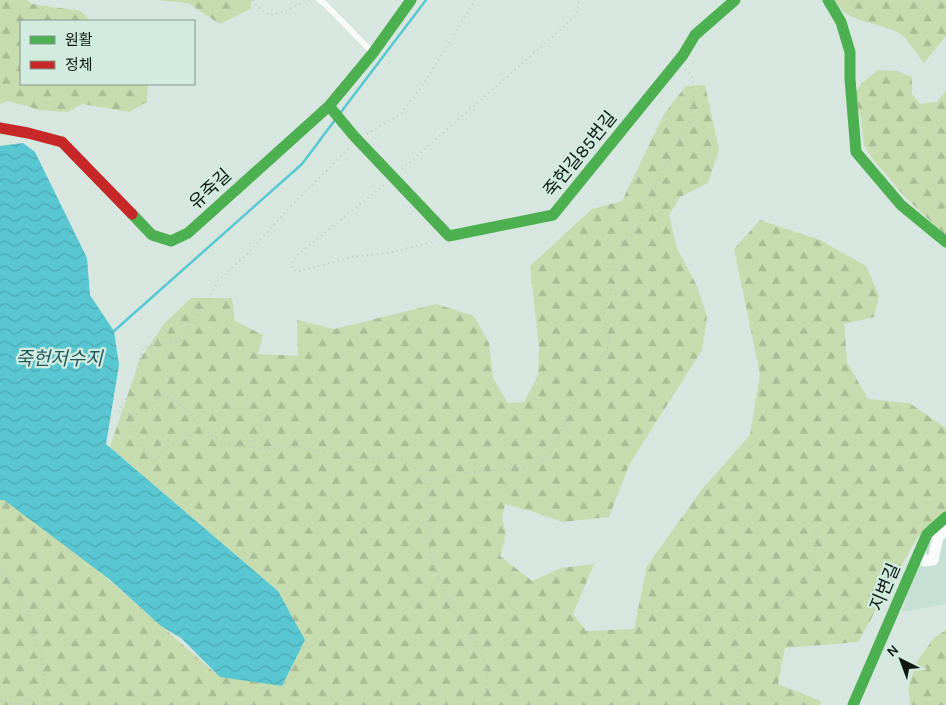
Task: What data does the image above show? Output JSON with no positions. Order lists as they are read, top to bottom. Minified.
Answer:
{"streets":{"street":["죽헌길85번길","유죽길","지변길"]},"water":["죽헌저수지"],"legend":["원활","정체"],"north":"top left"}
